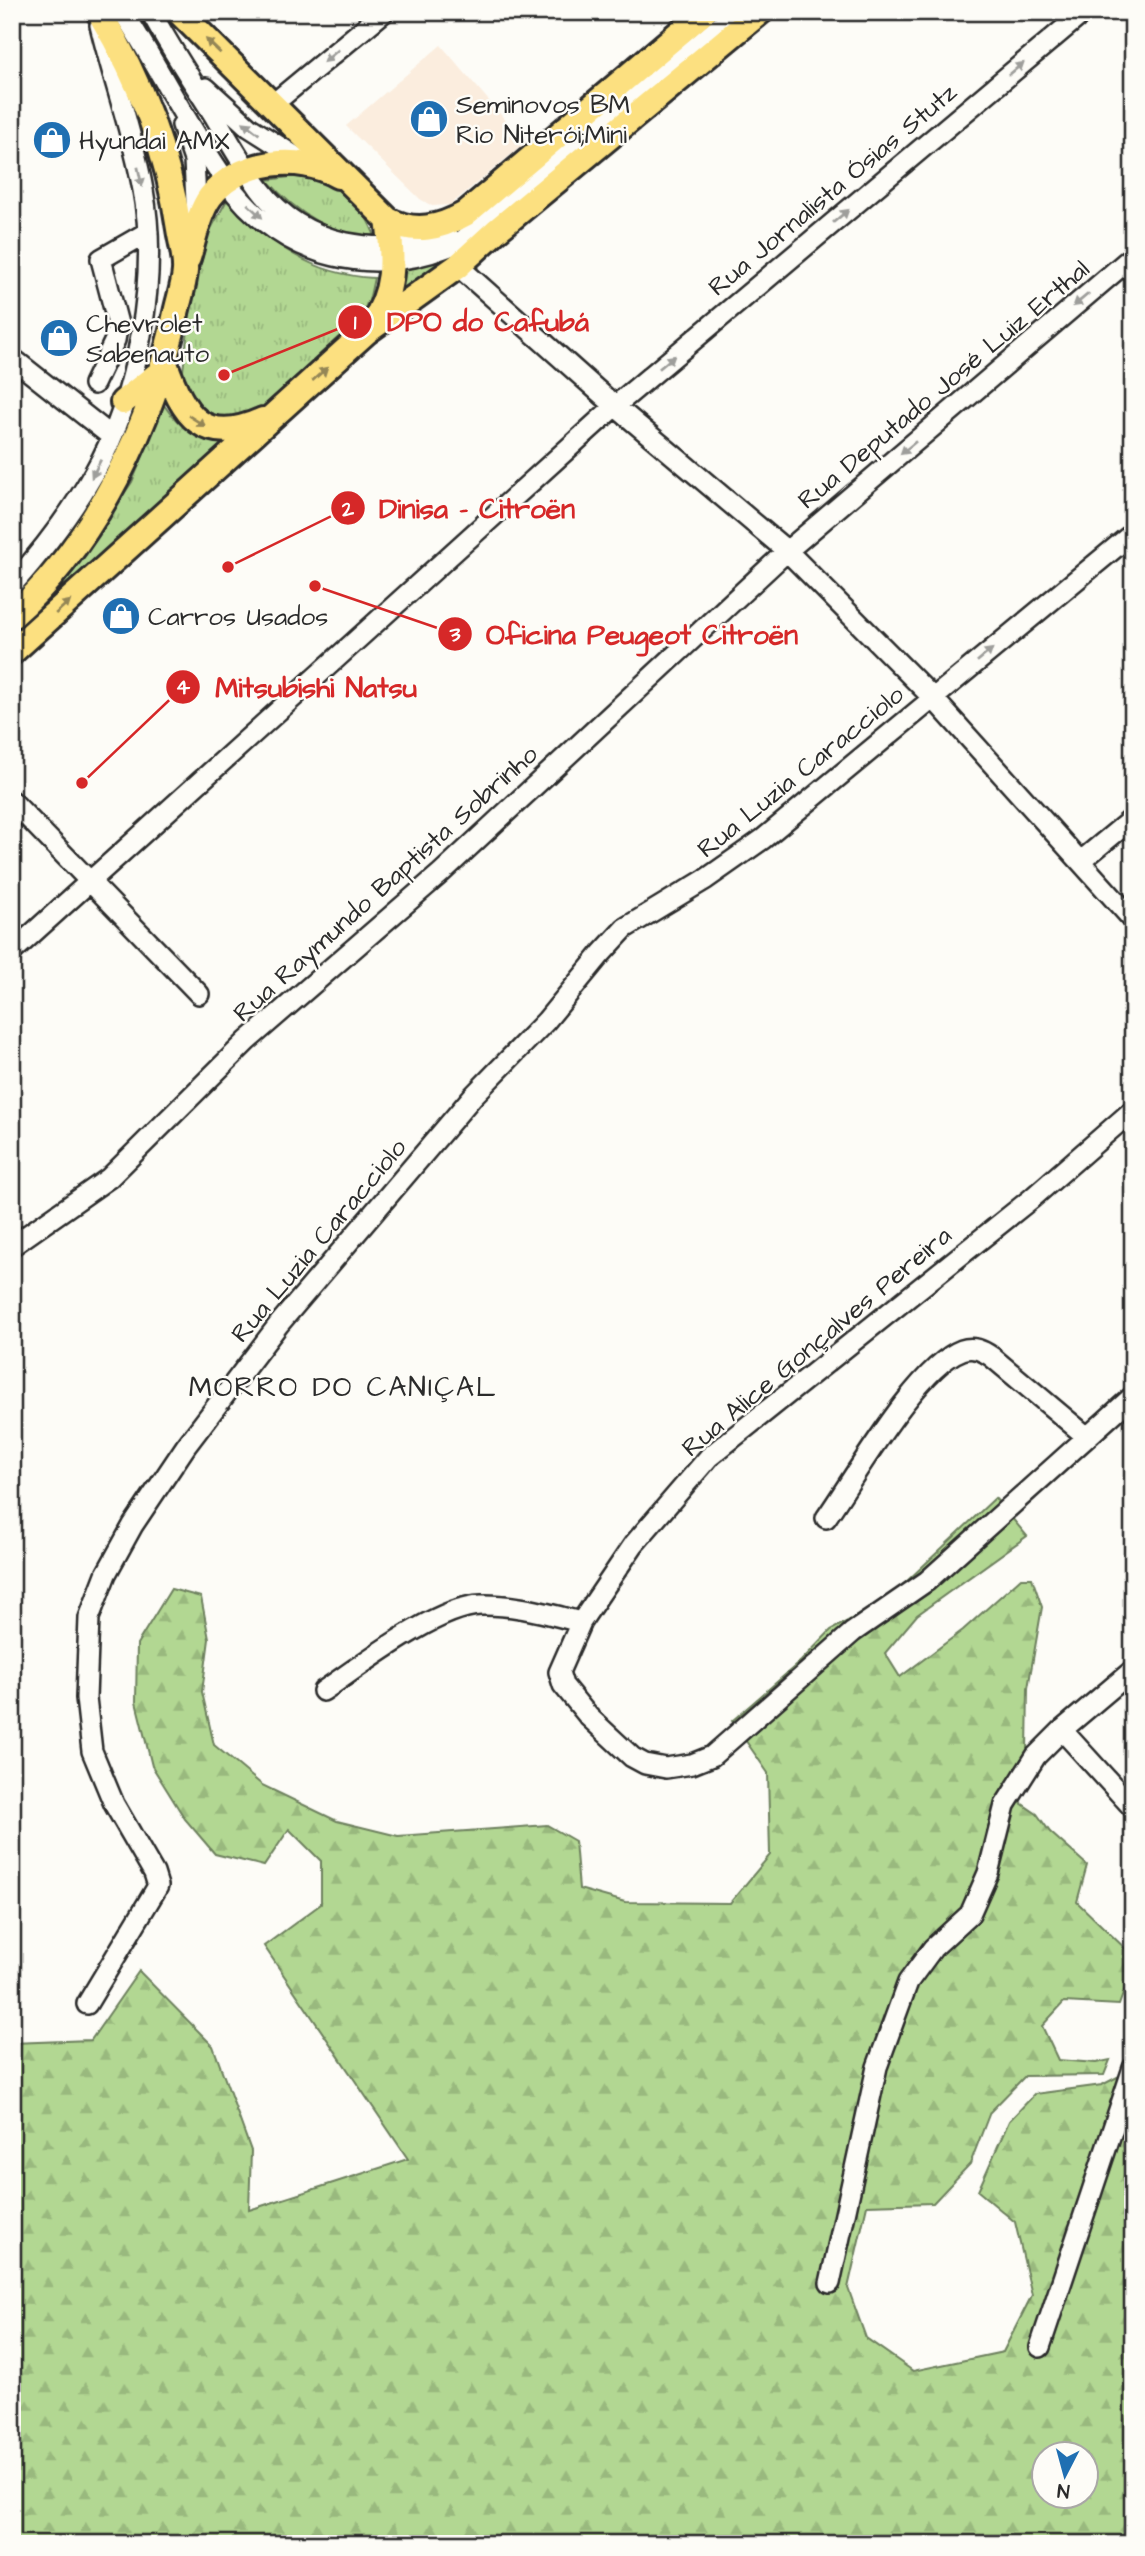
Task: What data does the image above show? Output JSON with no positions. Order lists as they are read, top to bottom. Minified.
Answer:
{"streets":{"street":["Rua Jornalista Ósias Stutz","Rua Deputado José Luiz Erthal","Rua Luzia Caracciolo","Rua Raymundo Baptista Sobrinho","Rua Alice Gonçalves Pereira"]},"crossings":[["Rua Deputado José Luiz Erthal","Rua Raymundo Baptista Sobrinho"]],"one_way":["Rua Jornalista Ósias Stutz","Rua Deputado José Luiz Erthal"],"districts":["MORRO DO CANIÇAL"],"places":{"shop":["Seminovos BM Rio Niterói;Mini","Hyundai AMX","Chevrolet Sabenauto","Carros Usados"],"other":["DPO do Cafubá","Dinisa - Citroën","Oficina Peugeot Citroën","Mitsubishi Natsu"]},"north":"bottom"}
